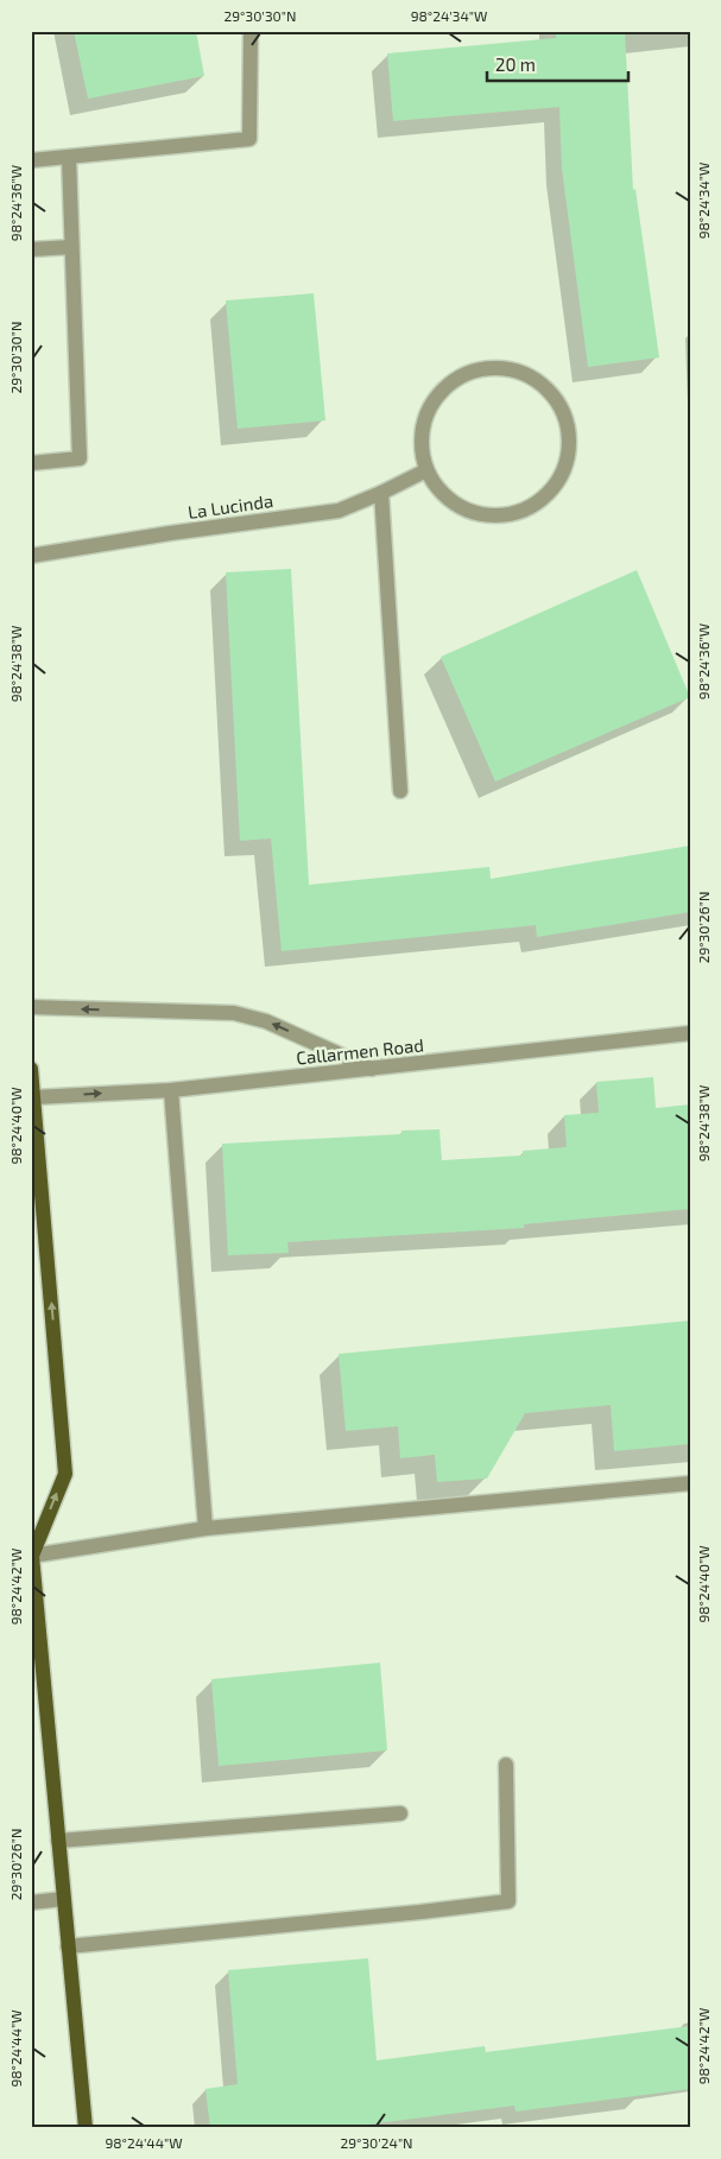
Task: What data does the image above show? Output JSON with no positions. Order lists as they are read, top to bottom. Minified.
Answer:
{"streets":{"street":["La Lucinda","Callarmen Road"]},"scale_bar":"20 m","coordinates":["29°30'30\"N","98°24'34\"W","98°24'36\"W","98°24'38\"W","29°30'26\"N","98°24'40\"W","98°24'42\"W","98°24'44\"W","29°30'24\"N"]}
